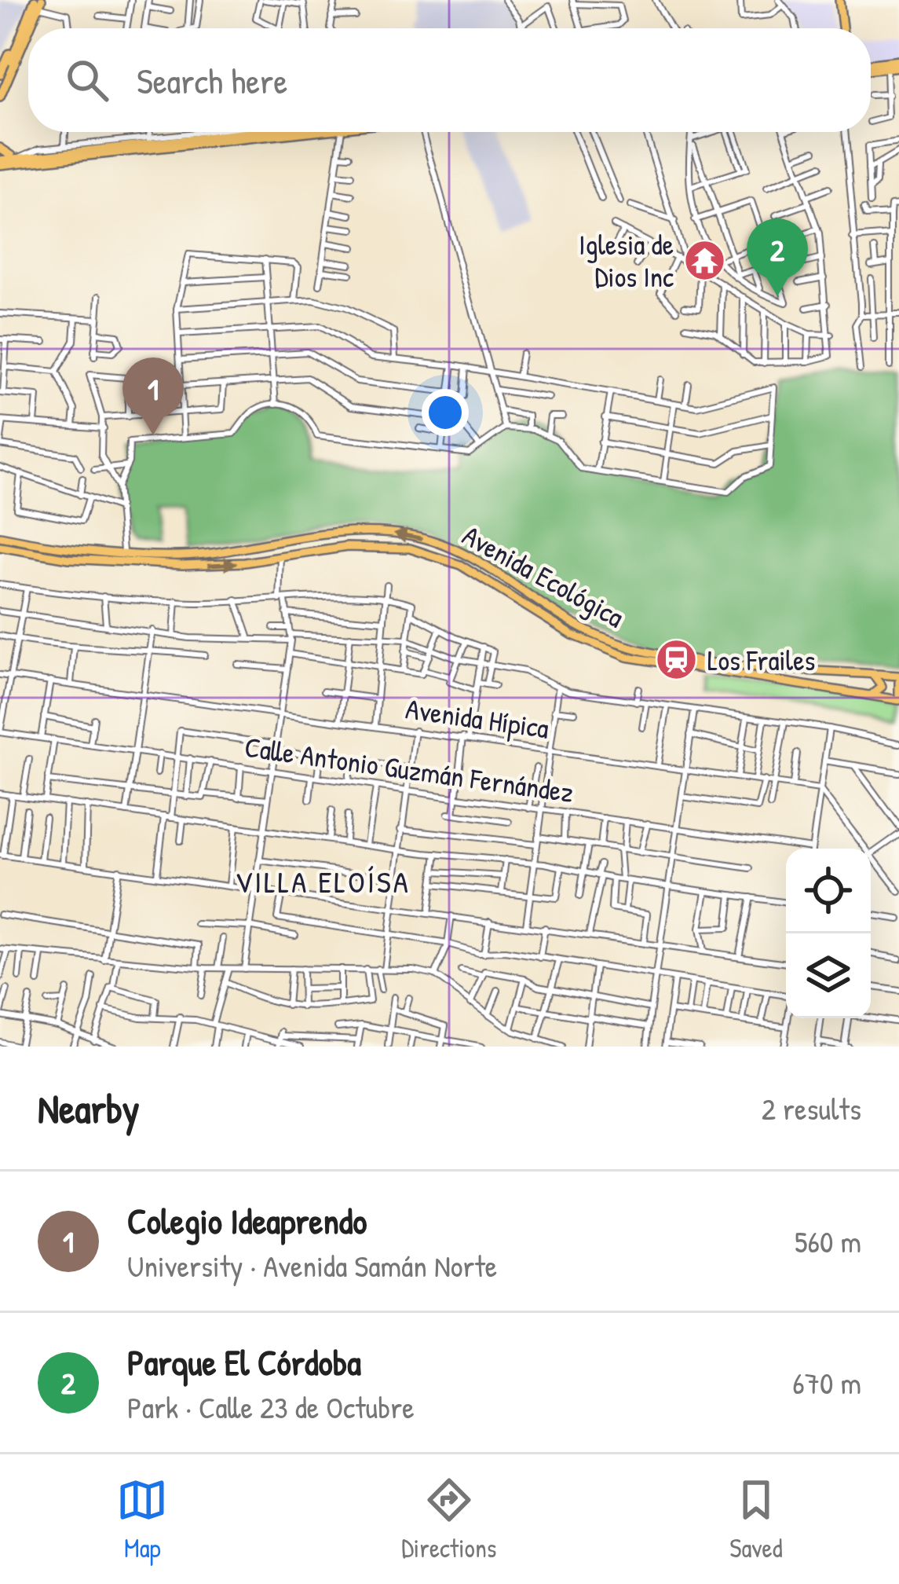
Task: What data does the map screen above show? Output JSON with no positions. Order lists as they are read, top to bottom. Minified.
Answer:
{"streets":{"main road":["Avenida Ecológica"],"street":["Avenida Hípica","Calle Antonio Guzmán Fernández"]},"districts":["VILLA ELOÍSA"],"places":{"temple":["Iglesia de Dios Inc"],"station":["Los Frailes"]},"page":{"search":"Search here","pins":["2","1"],"heading":["Nearby","2 results"],"list":[{"mark":"1","name":"Colegio Ideaprendo","note":"University · Avenida Samán Norte","value":"560 m"},{"mark":"2","name":"Parque El Córdoba","note":"Park · Calle 23 de Octubre","value":"670 m"}],"nav":["Map","Directions","Saved"]}}
